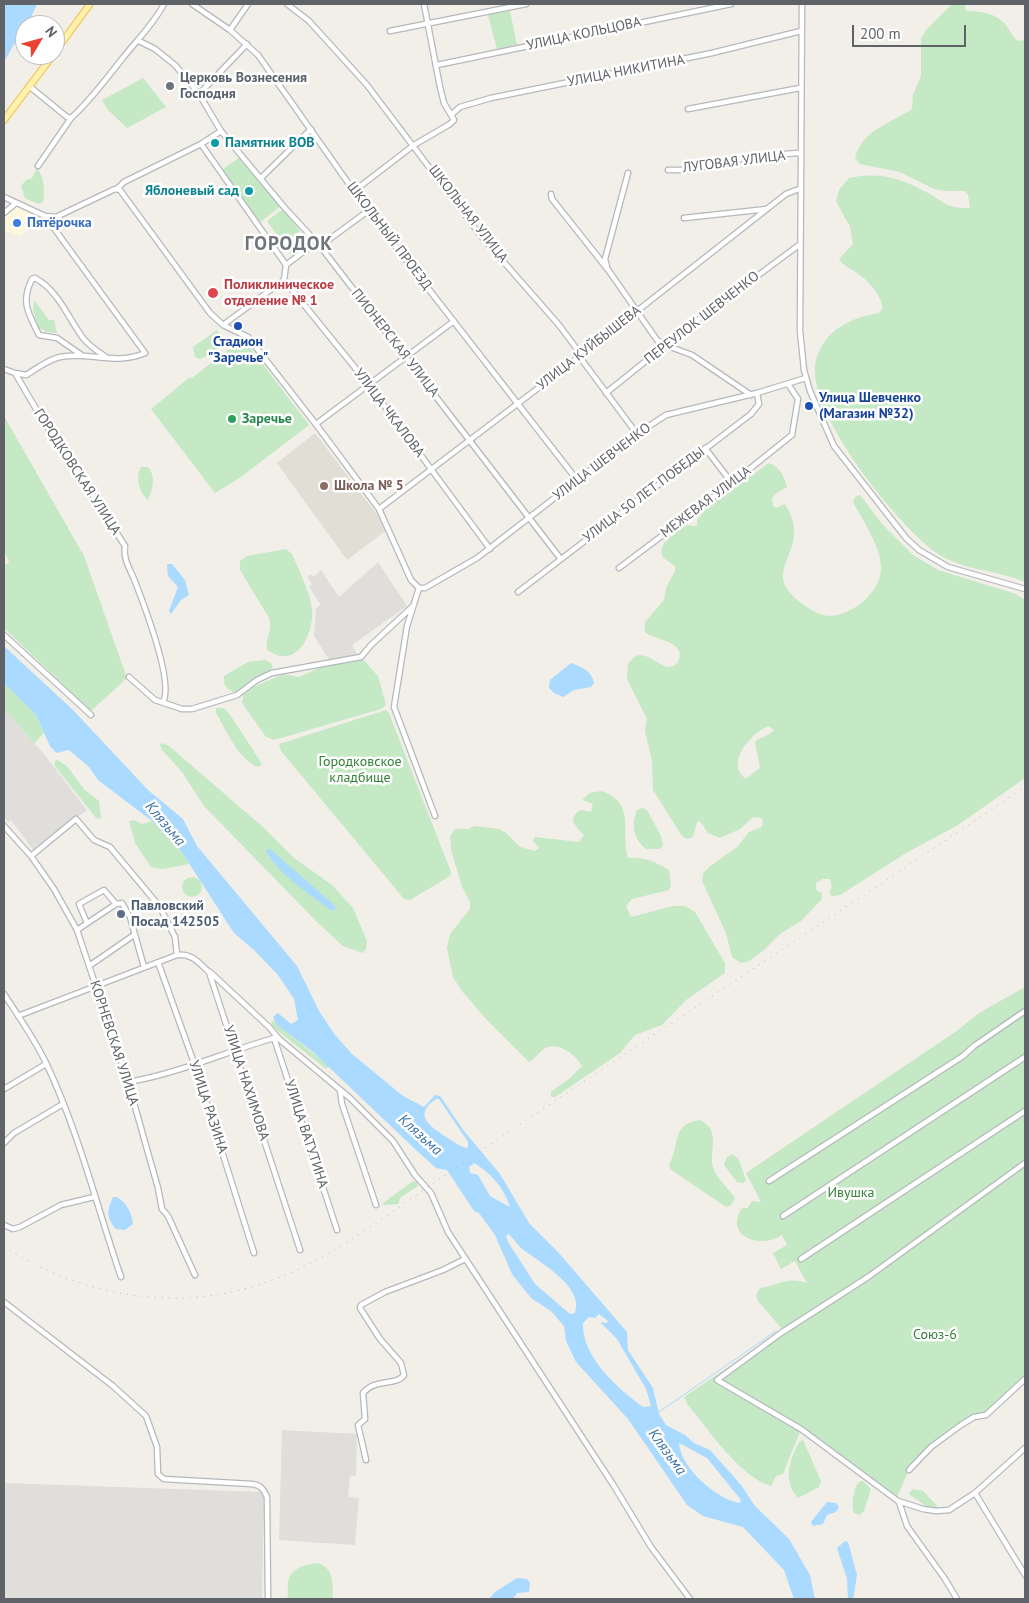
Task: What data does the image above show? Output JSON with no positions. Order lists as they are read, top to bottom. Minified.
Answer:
{"streets":{"street":["УЛИЦА КОЛЬЦОВА","УЛИЦА НИКИТИНА","ЛУГОВАЯ УЛИЦА","ШКОЛЬНАЯ УЛИЦА","ШКОЛЬНЫЙ ПРОЕЗД","ПЕРЕУЛОК ШЕВЧЕНКО","ПИОНЕРСКАЯ УЛИЦА","УЛИЦА КУЙБЫШЕВА","УЛИЦА ЧКАЛОВА","УЛИЦА ШЕВЧЕНКО","ГОРОДКОВСКАЯ УЛИЦА","УЛИЦА 50 ЛЕТ ПОБЕДЫ","МЕЖЕВАЯ УЛИЦА","КОРНЕВСКАЯ УЛИЦА","УЛИЦА НАХИМОВА","УЛИЦА РАЗИНА","УЛИЦА ВАТУТИНА"]},"crossings":[["ШКОЛЬНАЯ УЛИЦА","ПЕРЕУЛОК ШЕВЧЕНКО"],["ШКОЛЬНАЯ УЛИЦА","УЛИЦА КУЙБЫШЕВА"],["ШКОЛЬНАЯ УЛИЦА","УЛИЦА ШЕВЧЕНКО"],["ШКОЛЬНЫЙ ПРОЕЗД","УЛИЦА КУЙБЫШЕВА"],["ШКОЛЬНЫЙ ПРОЕЗД","УЛИЦА ШЕВЧЕНКО"],["ПИОНЕРСКАЯ УЛИЦА","УЛИЦА КУЙБЫШЕВА"],["ПИОНЕРСКАЯ УЛИЦА","УЛИЦА ШЕВЧЕНКО"],["ПИОНЕРСКАЯ УЛИЦА","УЛИЦА 50 ЛЕТ ПОБЕДЫ"],["УЛИЦА КУЙБЫШЕВА","УЛИЦА ЧКАЛОВА"],["УЛИЦА ЧКАЛОВА","УЛИЦА ШЕВЧЕНКО"],["УЛИЦА ШЕВЧЕНКО","УЛИЦА 50 ЛЕТ ПОБЕДЫ"],["УЛИЦА ШЕВЧЕНКО","МЕЖЕВАЯ УЛИЦА"]],"districts":["ГОРОДОК"],"water":["Клязьма"],"parks":["Городковское кладбище","Ивушка","Союз-6"],"places":["Церковь Вознесения Господня","Памятник ВОВ","Яблоневый сад","Пятёрочка","Поликлиническое отделение № 1","Стадион \"Заречье\"","Улица Шевченко (Магазин №32)","Заречье","Школа № 5","Павловский Посад 142505"],"scale_bar":"200 m","north":"top right"}
